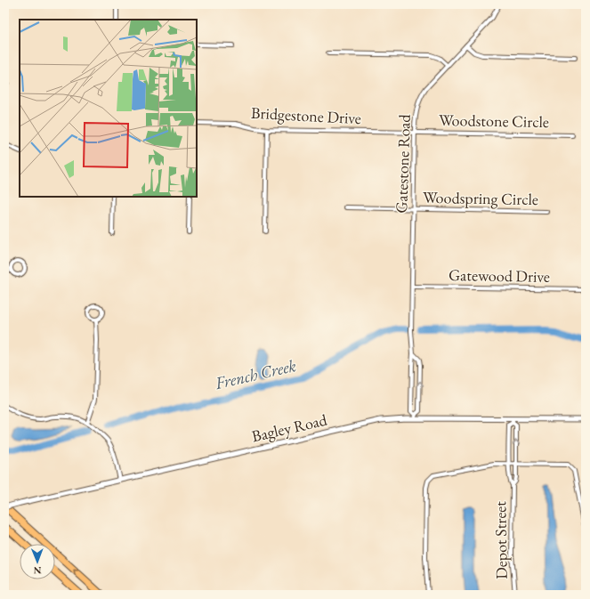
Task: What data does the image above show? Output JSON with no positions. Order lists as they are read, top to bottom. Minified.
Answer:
{"streets":{"street":["Bridgestone Drive","Woodstone Circle","Gatestone Road","Woodspring Circle","Gatewood Drive","Bagley Road","Depot Street"]},"crossings":[["Bridgestone Drive","Woodstone Circle"],["Bridgestone Drive","Gatestone Road"],["Woodstone Circle","Gatestone Road"],["Gatestone Road","Woodspring Circle"],["Gatestone Road","Gatewood Drive"],["Gatestone Road","Bagley Road"],["Bagley Road","Depot Street"]],"water":["French Creek"],"north":"bottom"}
